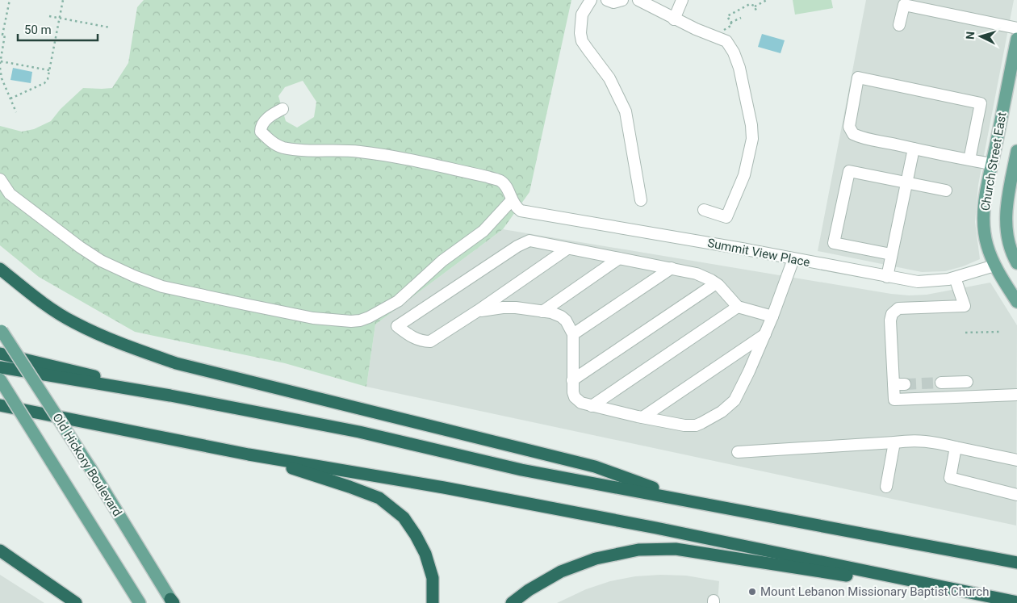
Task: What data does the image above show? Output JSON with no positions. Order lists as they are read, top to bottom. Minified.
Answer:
{"streets":{"main road":["Church Street East","Old Hickory Boulevard"],"street":["Summit View Place"]},"crossings":[["Church Street East","Summit View Place"]],"places":["Mount Lebanon Missionary Baptist Church"],"scale_bar":"50 m","north":"left"}
